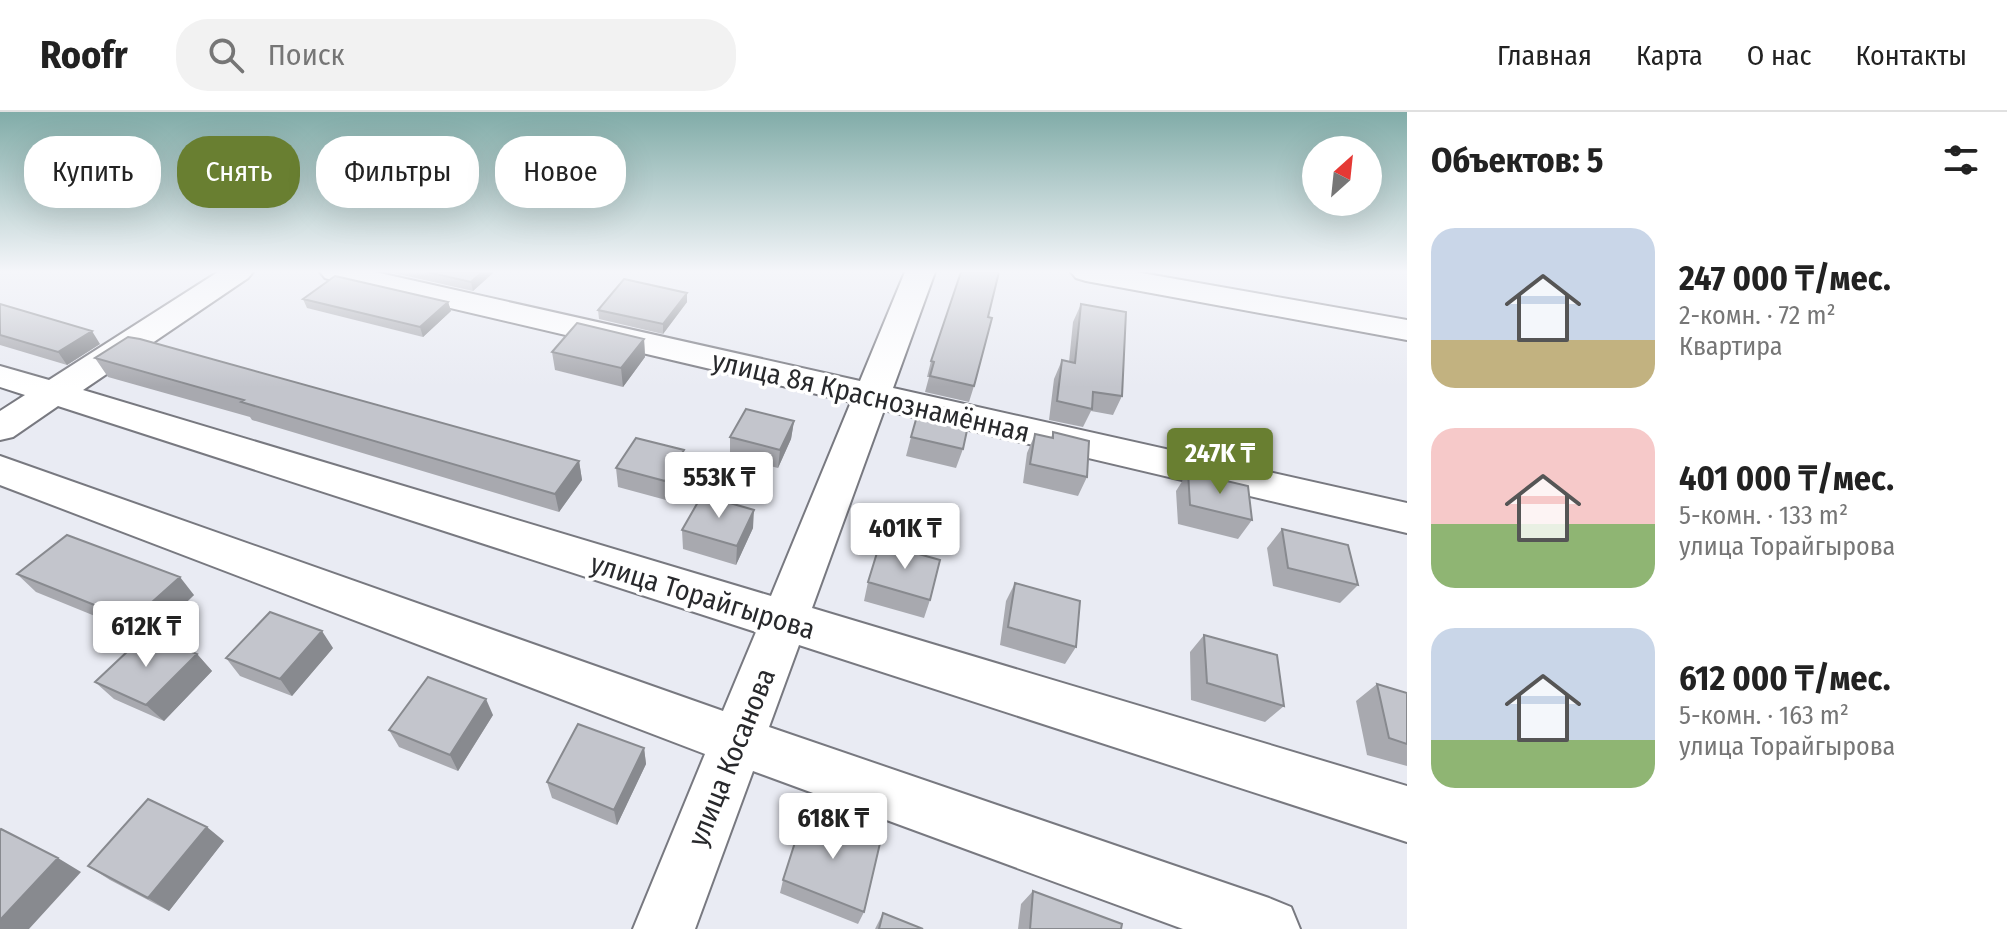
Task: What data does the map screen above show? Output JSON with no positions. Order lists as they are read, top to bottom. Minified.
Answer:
{"streets":{"street":["улица 8я Краснознамённая","улица Торайгырова","улица Косанова"]},"crossings":[["улица 8я Краснознамённая","улица Косанова"],["улица Торайгырова","улица Косанова"]],"north":"top right","page":{"header":"Roofr","search":"Поиск","nav":["Главная","Карта","О нас","Контакты"],"heading":"Объектов: 5","chip":["Купить","Снять","Фильтры","Новое"],"list":[{"name":"247 000 ₸/мес.","note":"2-комн. · 72 m² · Квартира"},{"name":"401 000 ₸/мес.","note":"5-комн. · 133 m² · улица Торайгырова"},{"name":"612 000 ₸/мес.","note":"5-комн. · 163 m² · улица Торайгырова"}],"price":["247K ₸","553K ₸","401K ₸","612K ₸","618K ₸"]}}
